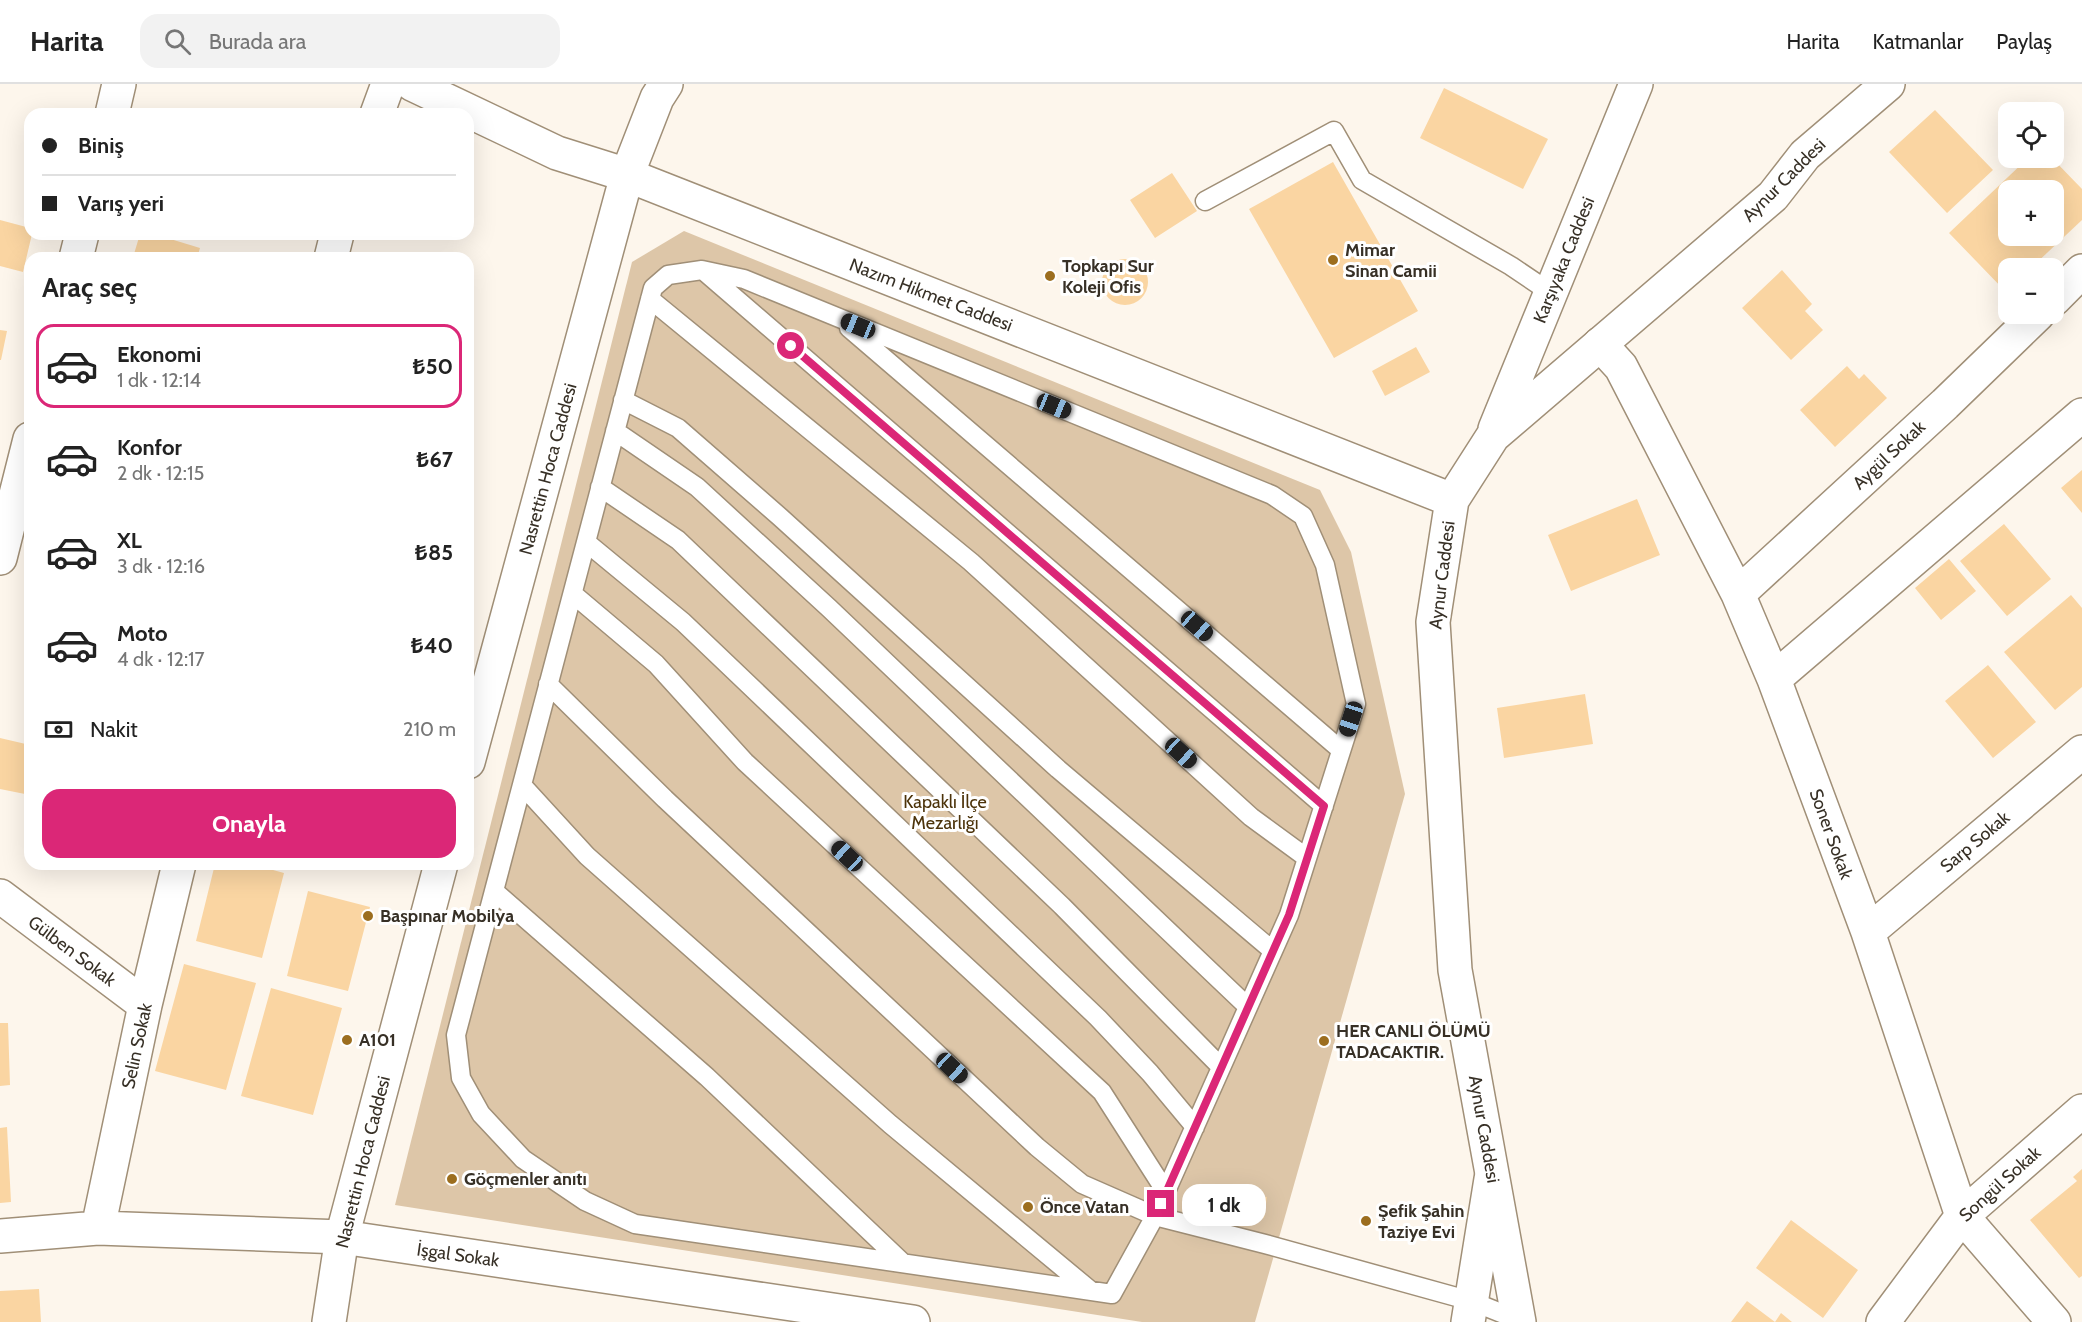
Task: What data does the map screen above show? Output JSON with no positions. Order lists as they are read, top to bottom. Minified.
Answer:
{"streets":{"street":["Aynur Caddesi","Karşıyaka Caddesi","Nazım Hikmet Caddesi","Aygül Sokak","Nasrettin Hoca Caddesi","Soner Sokak","Sarp Sokak","Gülben Sokak","Selin Sokak","Songül Sokak","İşgal Sokak"]},"crossings":[["Aynur Caddesi","Karşıyaka Caddesi"],["Aynur Caddesi","Nazım Hikmet Caddesi"],["Aynur Caddesi","Soner Sokak"],["Nazım Hikmet Caddesi","Nasrettin Hoca Caddesi"],["Aygül Sokak","Soner Sokak"],["Nasrettin Hoca Caddesi","İşgal Sokak"],["Soner Sokak","Sarp Sokak"],["Soner Sokak","Songül Sokak"],["Gülben Sokak","Selin Sokak"],["Selin Sokak","İşgal Sokak"]],"parks":["Kapaklı İlçe Mezarlığı"],"places":["Mimar Sinan Camii","Topkapı Sur Koleji Ofis","Başpınar Mobilya","A101","HER CANLI ÖLÜMÜ TADACAKTIR.","Göçmenler anıtı","Önce Vatan","Şefik Şahin Taziye Evi"],"page":{"header":"Harita","search":"Burada ara","nav":["Harita","Katmanlar","Paylaş"],"map_buttons":["+","−"],"banner":["Biniş","Varış yeri"],"heading":"Araç seç","list":[{"name":"Ekonomi","note":"1 dk · 12:14","value":"₺50"},{"name":"Konfor","note":"2 dk · 12:15","value":"₺67"},{"name":"XL","note":"3 dk · 12:16","value":"₺85"},{"name":"Moto","note":"4 dk · 12:17","value":"₺40"}],"pay":["Nakit","210 m"],"buttons":"Onayla","bubble":"1 dk"}}
